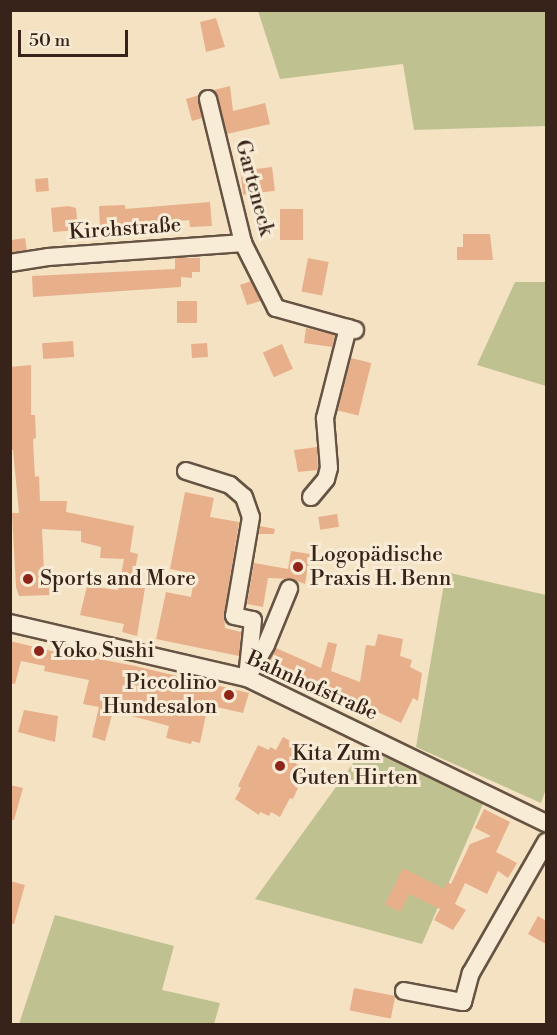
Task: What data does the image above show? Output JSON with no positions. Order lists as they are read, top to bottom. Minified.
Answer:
{"streets":{"street":["Garteneck","Kirchstraße","Bahnhofstraße"]},"crossings":[["Garteneck","Kirchstraße"]],"places":["Logopädische Praxis H. Benn","Sports and More","Yoko Sushi","Piccolino Hundesalon","Kita Zum Guten Hirten"],"scale_bar":"50 m"}
